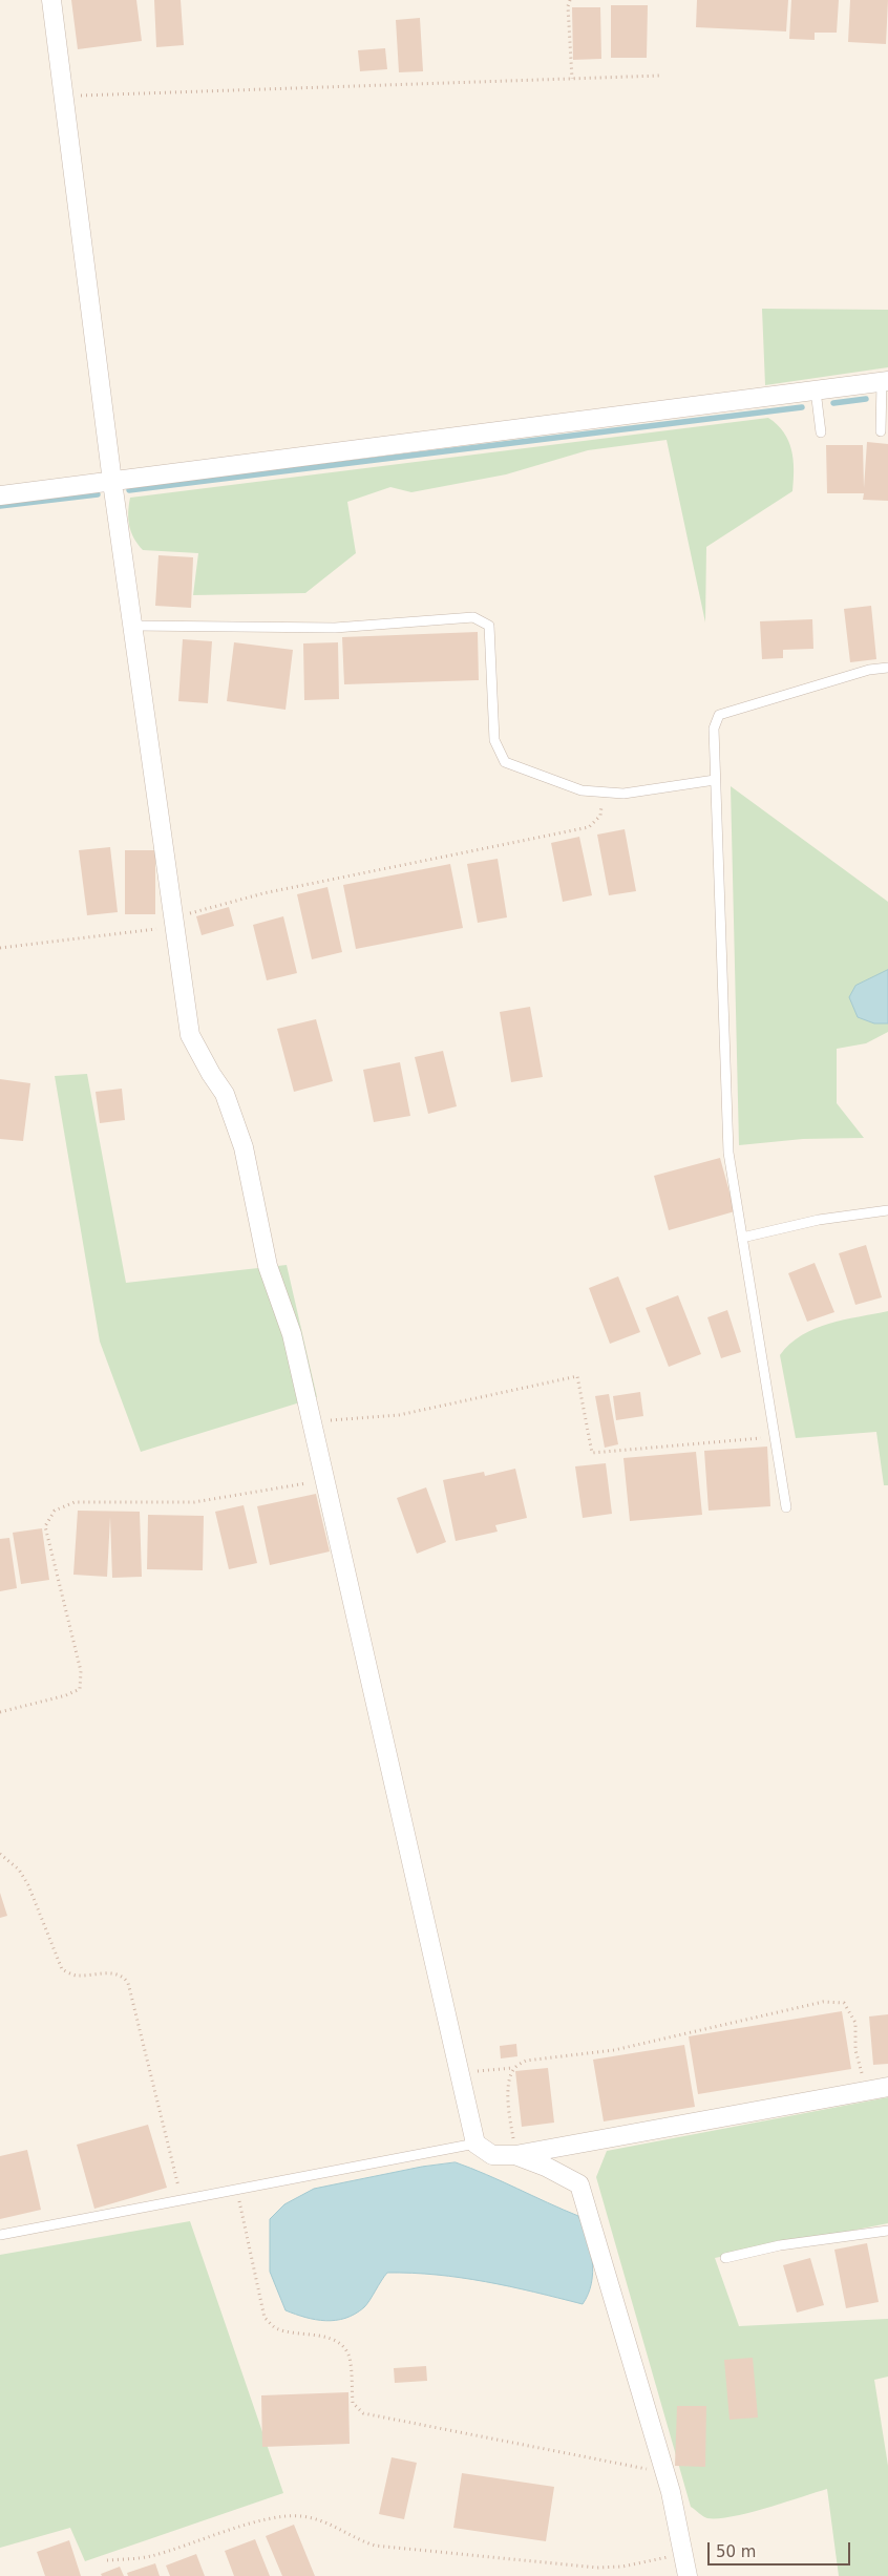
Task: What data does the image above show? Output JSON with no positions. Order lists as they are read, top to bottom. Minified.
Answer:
{"scale_bar":"50 m"}
